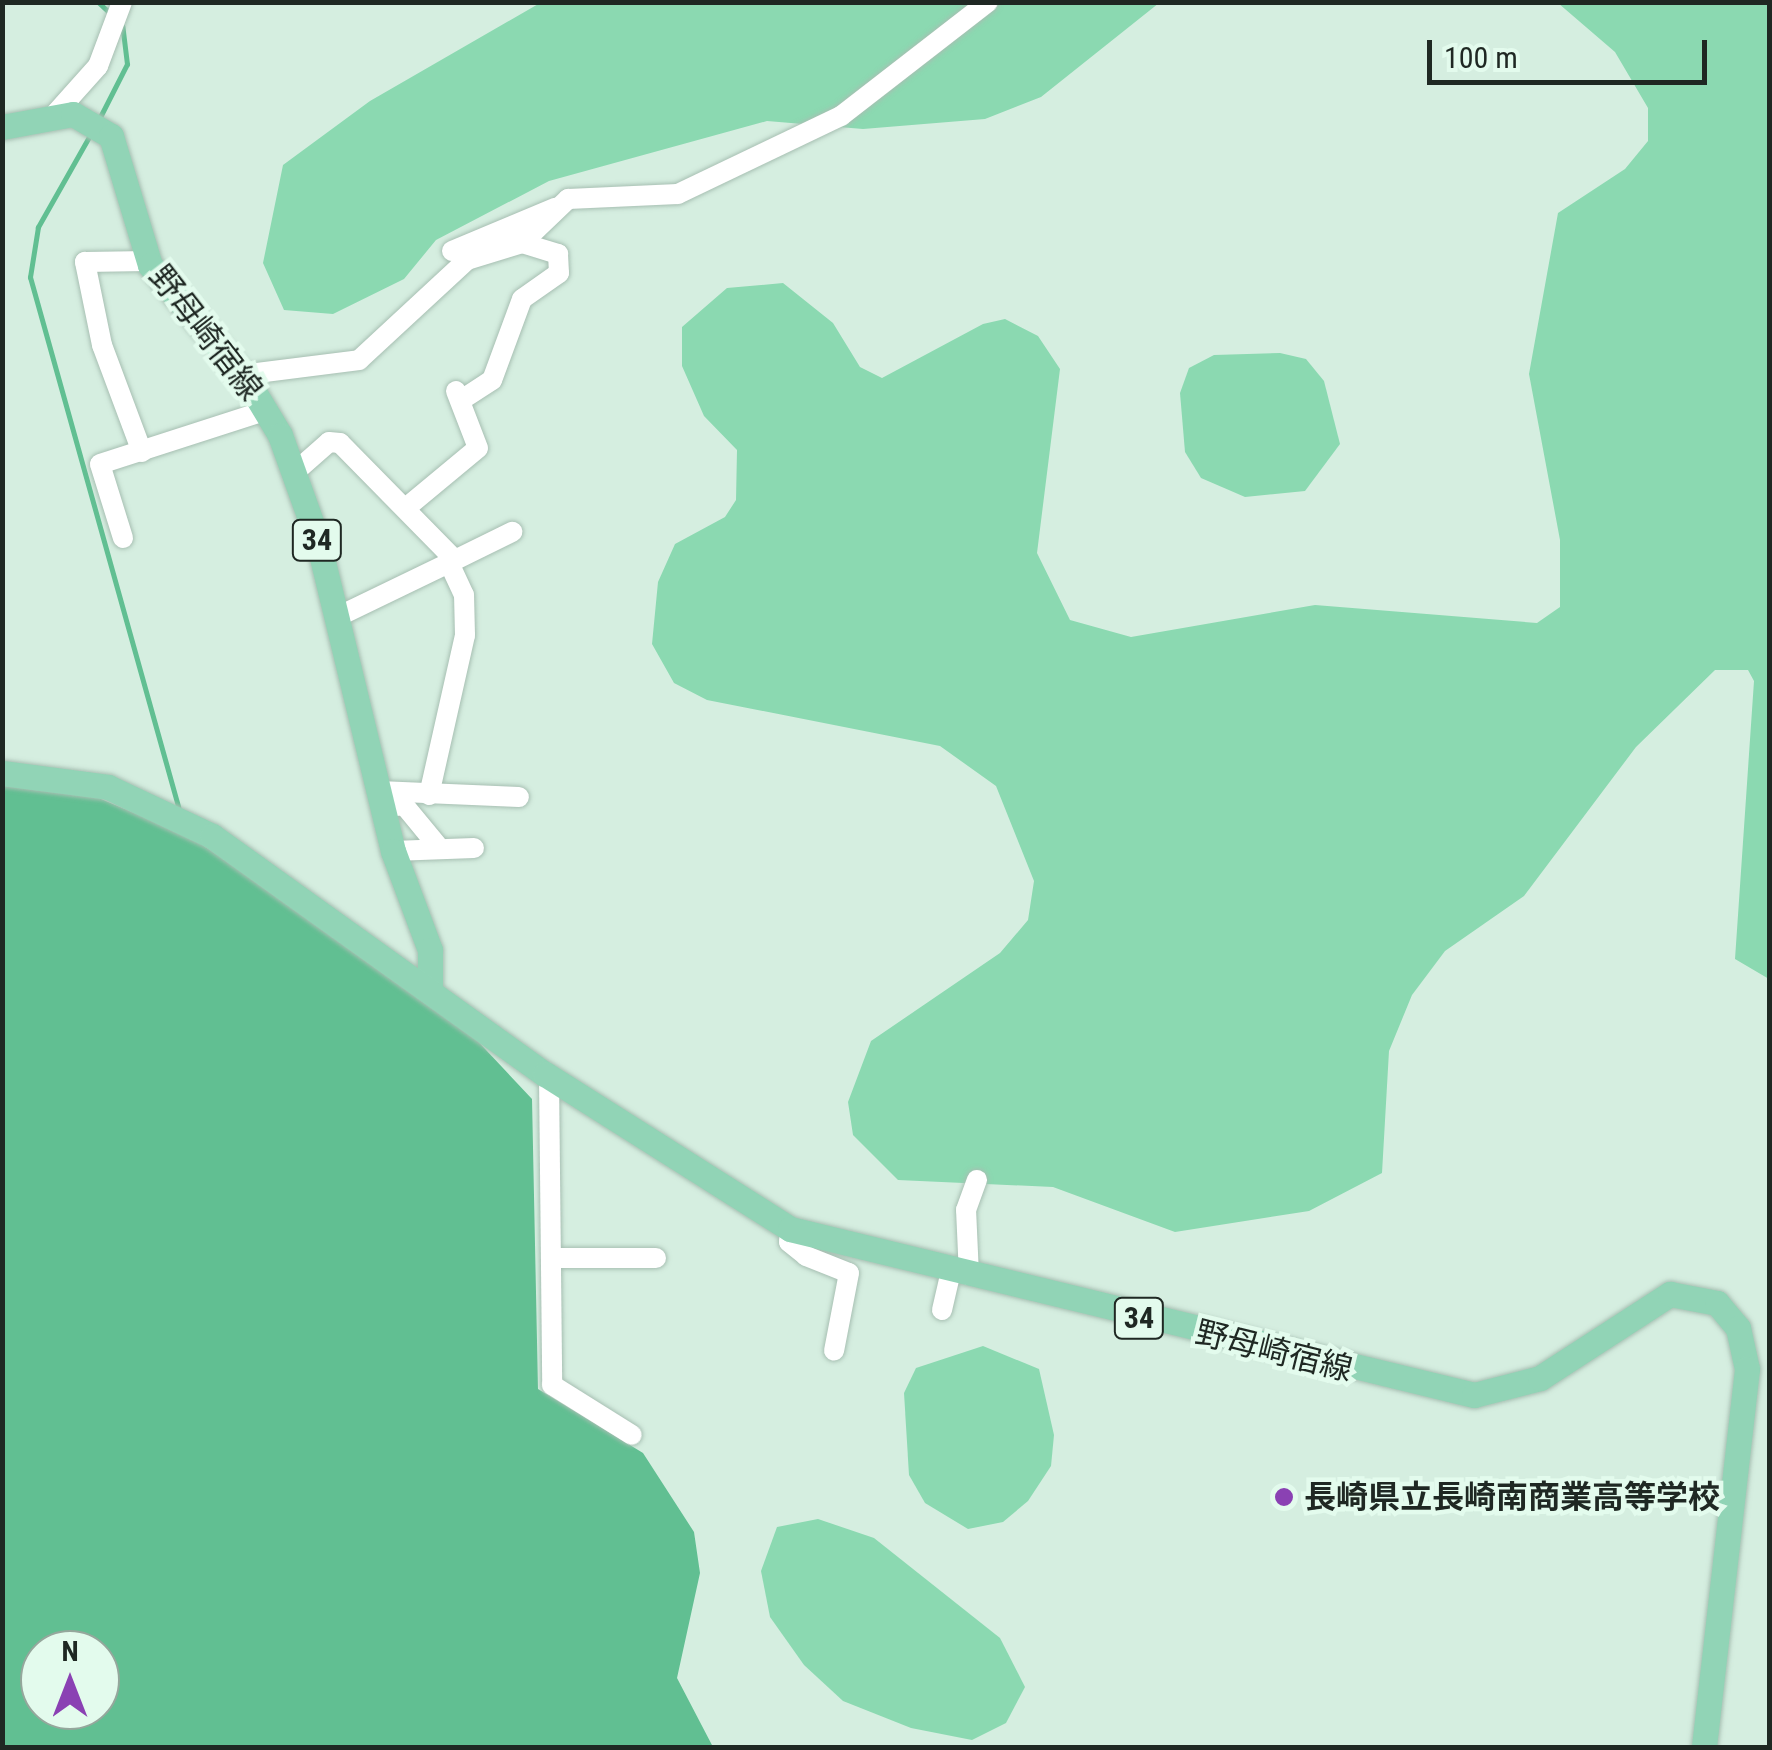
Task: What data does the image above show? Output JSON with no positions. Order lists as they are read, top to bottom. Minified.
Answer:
{"streets":{"main road":["野母崎宿線","34"]},"places":["長崎県立長崎南商業高等学校"],"scale_bar":"100 m","north":"top"}
